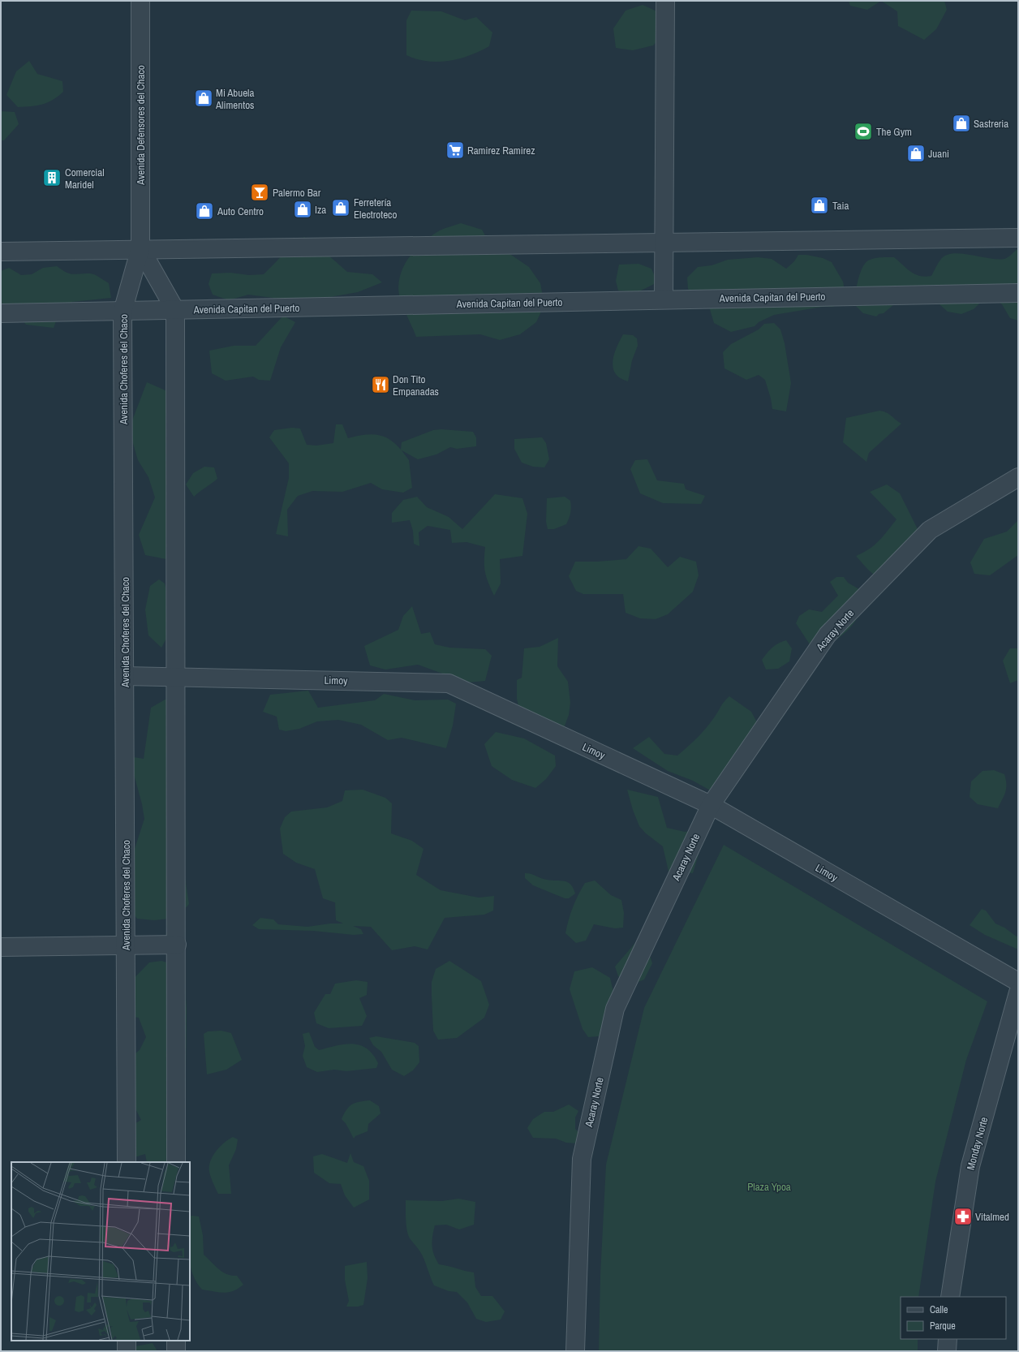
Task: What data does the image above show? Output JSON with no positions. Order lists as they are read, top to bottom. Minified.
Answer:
{"streets":{"street":["Avenida Defensores del Chaco","Avenida Capitan del Puerto","Avenida Choferes del Chaco","Acaray Norte","Limoy","Monday Norte"]},"crossings":[["Avenida Defensores del Chaco","Avenida Choferes del Chaco"],["Avenida Capitan del Puerto","Avenida Choferes del Chaco"],["Avenida Choferes del Chaco","Limoy"],["Acaray Norte","Limoy"]],"parks":["Plaza Ypoa"],"places":{"shop":["Mi Abuela Alimentos","Sastreria","Juani","Taia","Ferretería Electroteco","Iza","Auto Centro"],"sports":["The Gym"],"supermarket":["Ramirez Ramirez"],"building":["Comercial Maridel"],"bar":["Palermo Bar"],"restaurant":["Don Tito Empanadas"],"pharmacy":["Vitalmed"]},"legend":["Calle","Parque"]}
